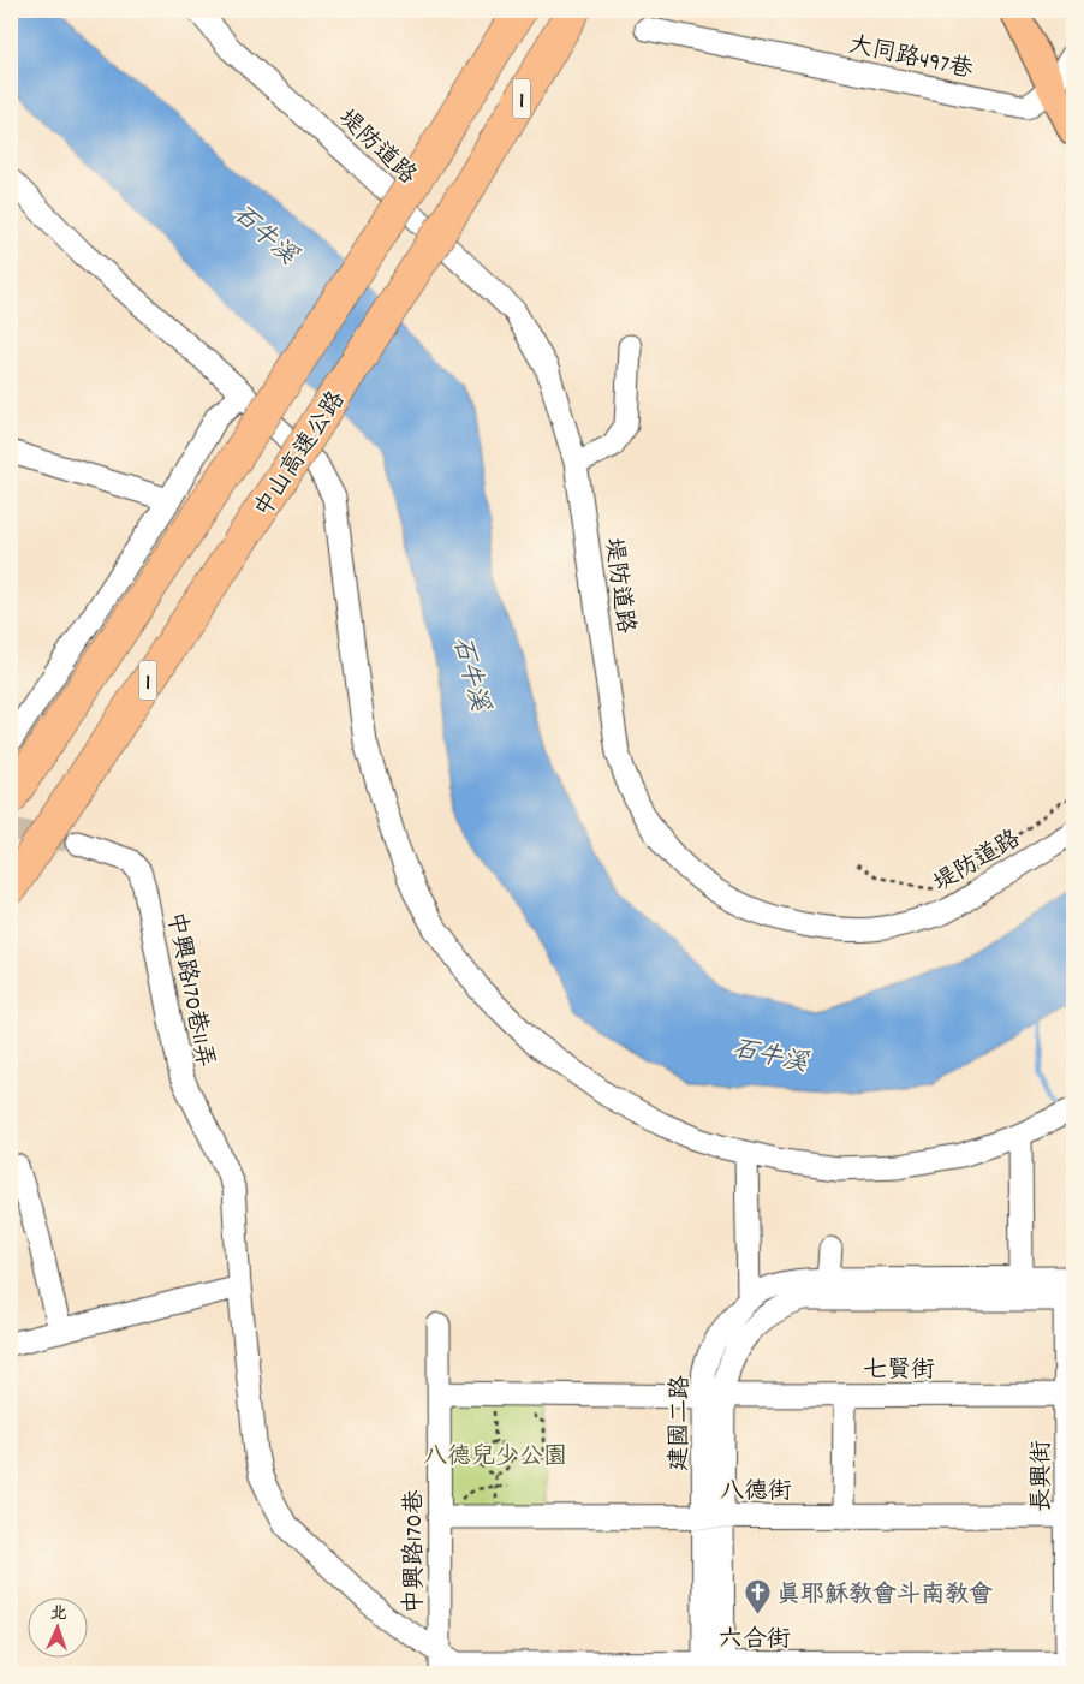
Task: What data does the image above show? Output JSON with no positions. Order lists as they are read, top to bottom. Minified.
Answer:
{"streets":{"highway":["1","中山高速公路"],"street":["大同路497巷","堤防道路","中興路170巷11弄","七賢街","建國二路","長興街","八德街","中興路170巷","六合街"]},"crossings":[["中興路170巷11弄","中興路170巷"],["中興路170巷11弄","六合街"],["七賢街","建國二路"],["七賢街","長興街"],["七賢街","中興路170巷"],["建國二路","長興街"],["建國二路","八德街"],["建國二路","六合街"],["長興街","八德街"],["長興街","六合街"],["八德街","中興路170巷"],["中興路170巷","六合街"]],"water":["石牛溪"],"parks":["八德兒少公園"],"places":{"church":["真耶穌教會斗南教會"]},"north":"top"}
